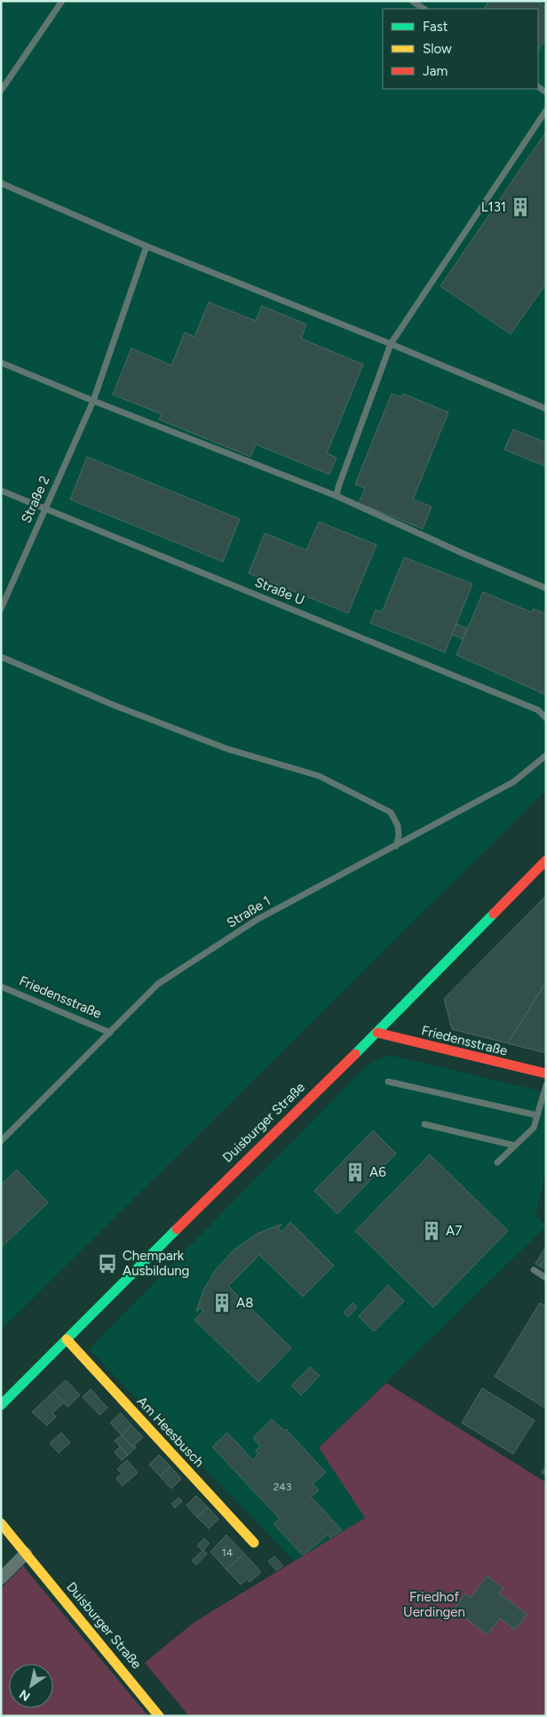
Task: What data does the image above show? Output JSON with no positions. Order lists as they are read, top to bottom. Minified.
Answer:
{"streets":{"main road":["Friedensstraße","Duisburger Straße","Am Heesbusch"],"lane":["Straße 2","Straße U","Straße 1"]},"crossings":[["Straße 2","Straße U"],["Straße 1","Friedensstraße"],["Friedensstraße","Duisburger Straße"],["Duisburger Straße","Am Heesbusch"]],"parks":["Friedhof Uerdingen"],"places":{"building":["L131","A6","A7","A8"],"bus stop":["Chempark Ausbildung"]},"house_numbers":["243","14"],"legend":["Fast","Slow","Jam"],"north":"bottom left"}
